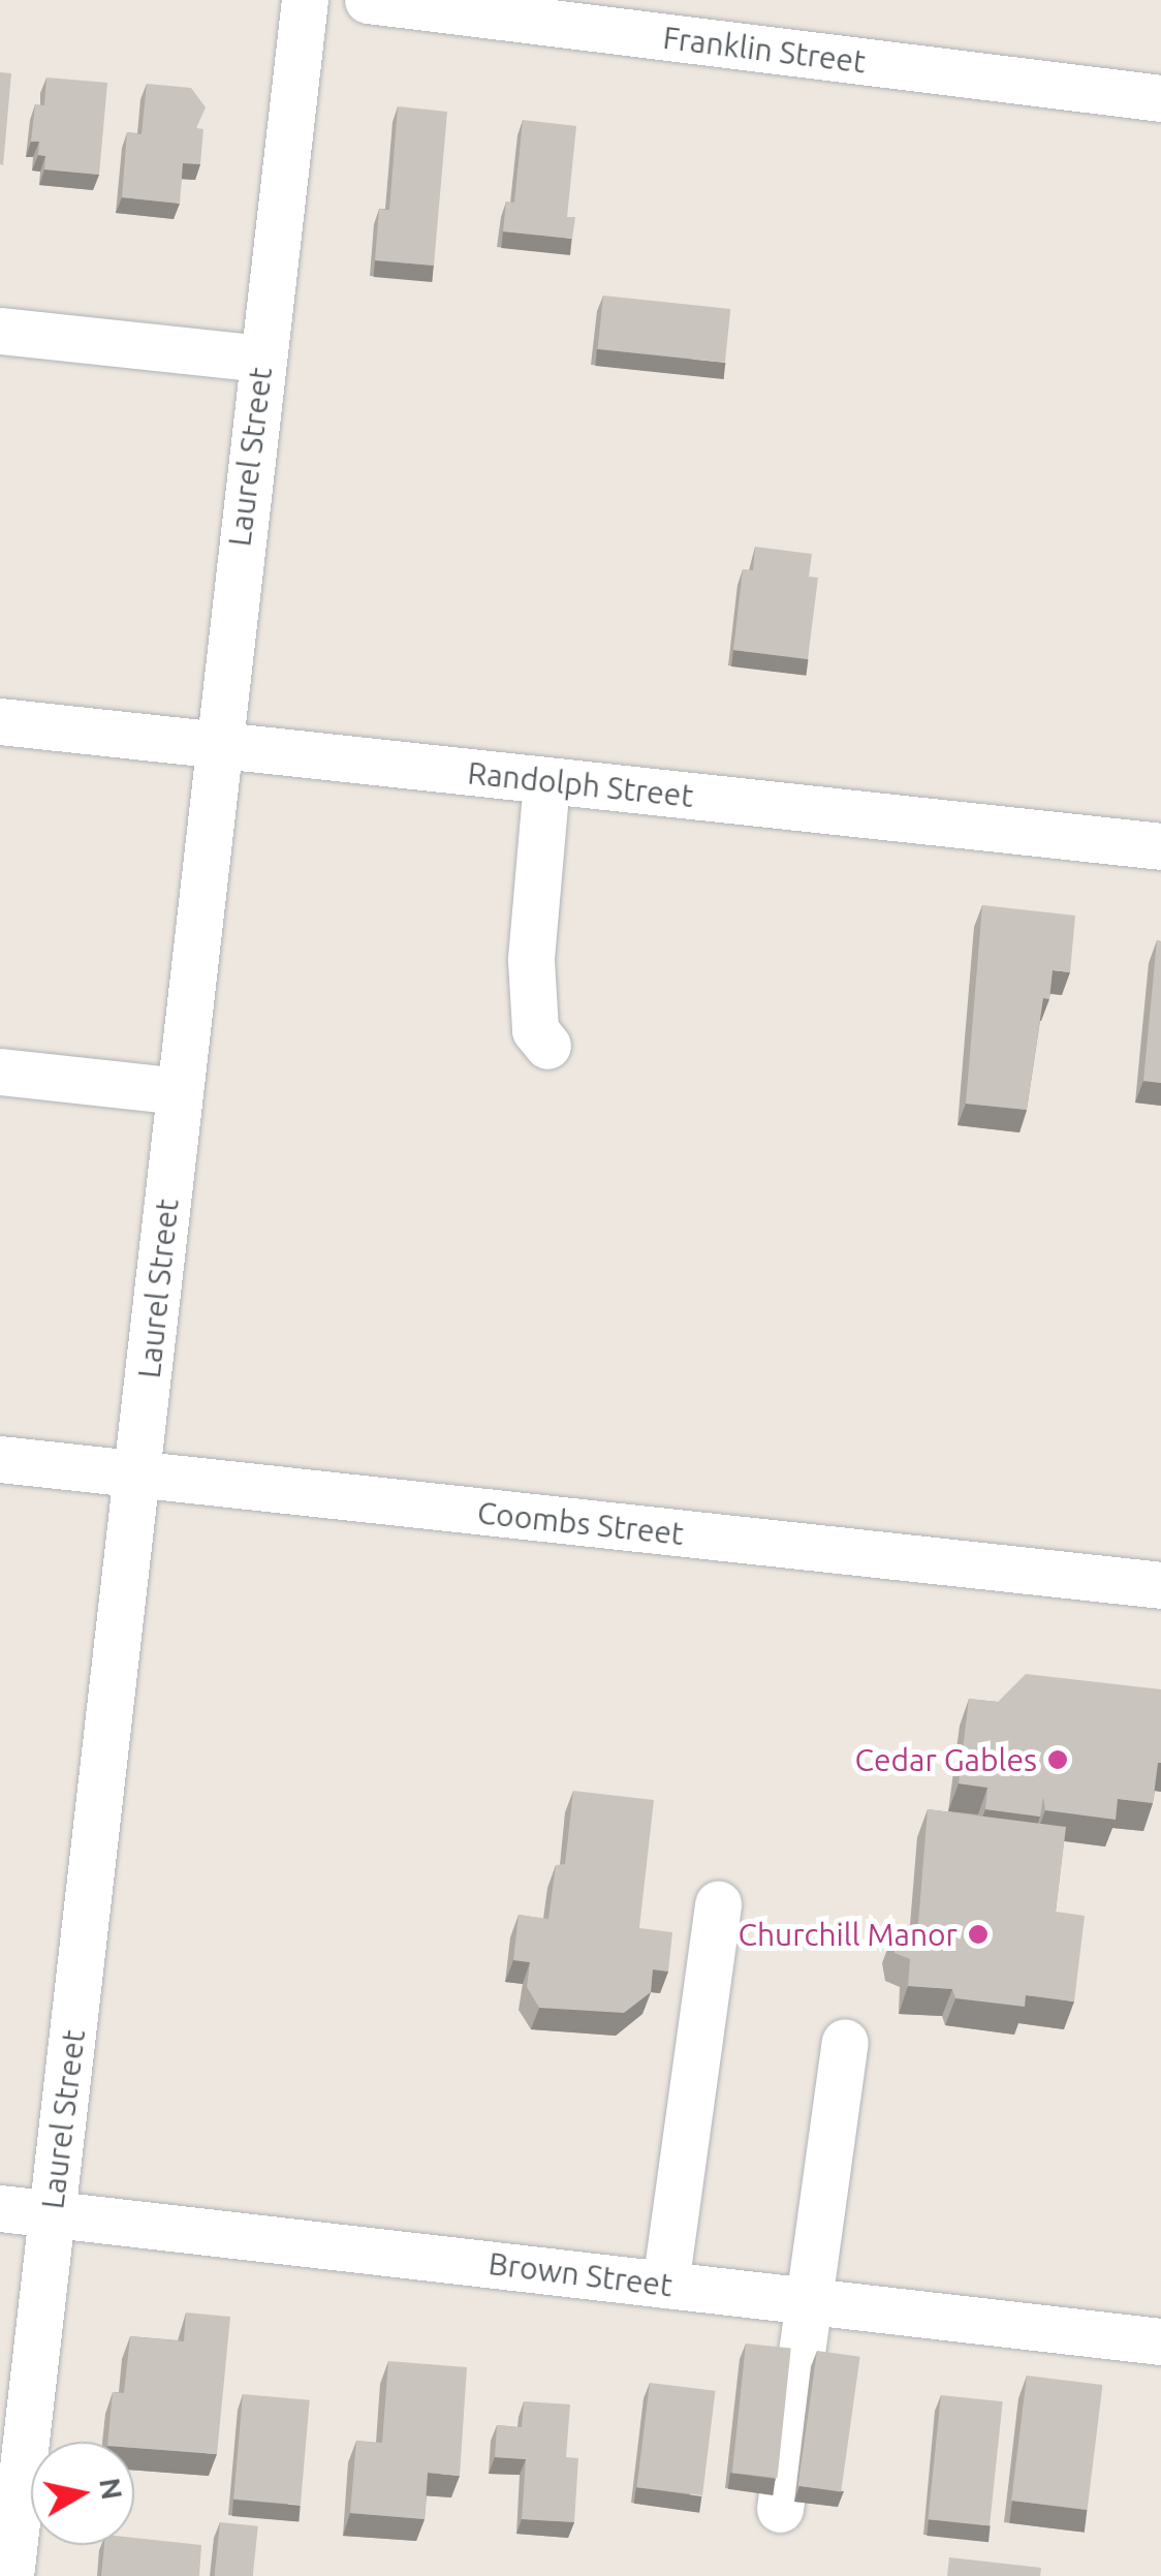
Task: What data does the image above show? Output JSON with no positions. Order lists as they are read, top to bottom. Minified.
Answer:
{"streets":{"street":["Franklin Street","Laurel Street","Randolph Street","Coombs Street","Brown Street"]},"crossings":[["Laurel Street","Randolph Street"],["Laurel Street","Coombs Street"],["Laurel Street","Brown Street"]],"places":["Cedar Gables","Churchill Manor"],"north":"right"}
